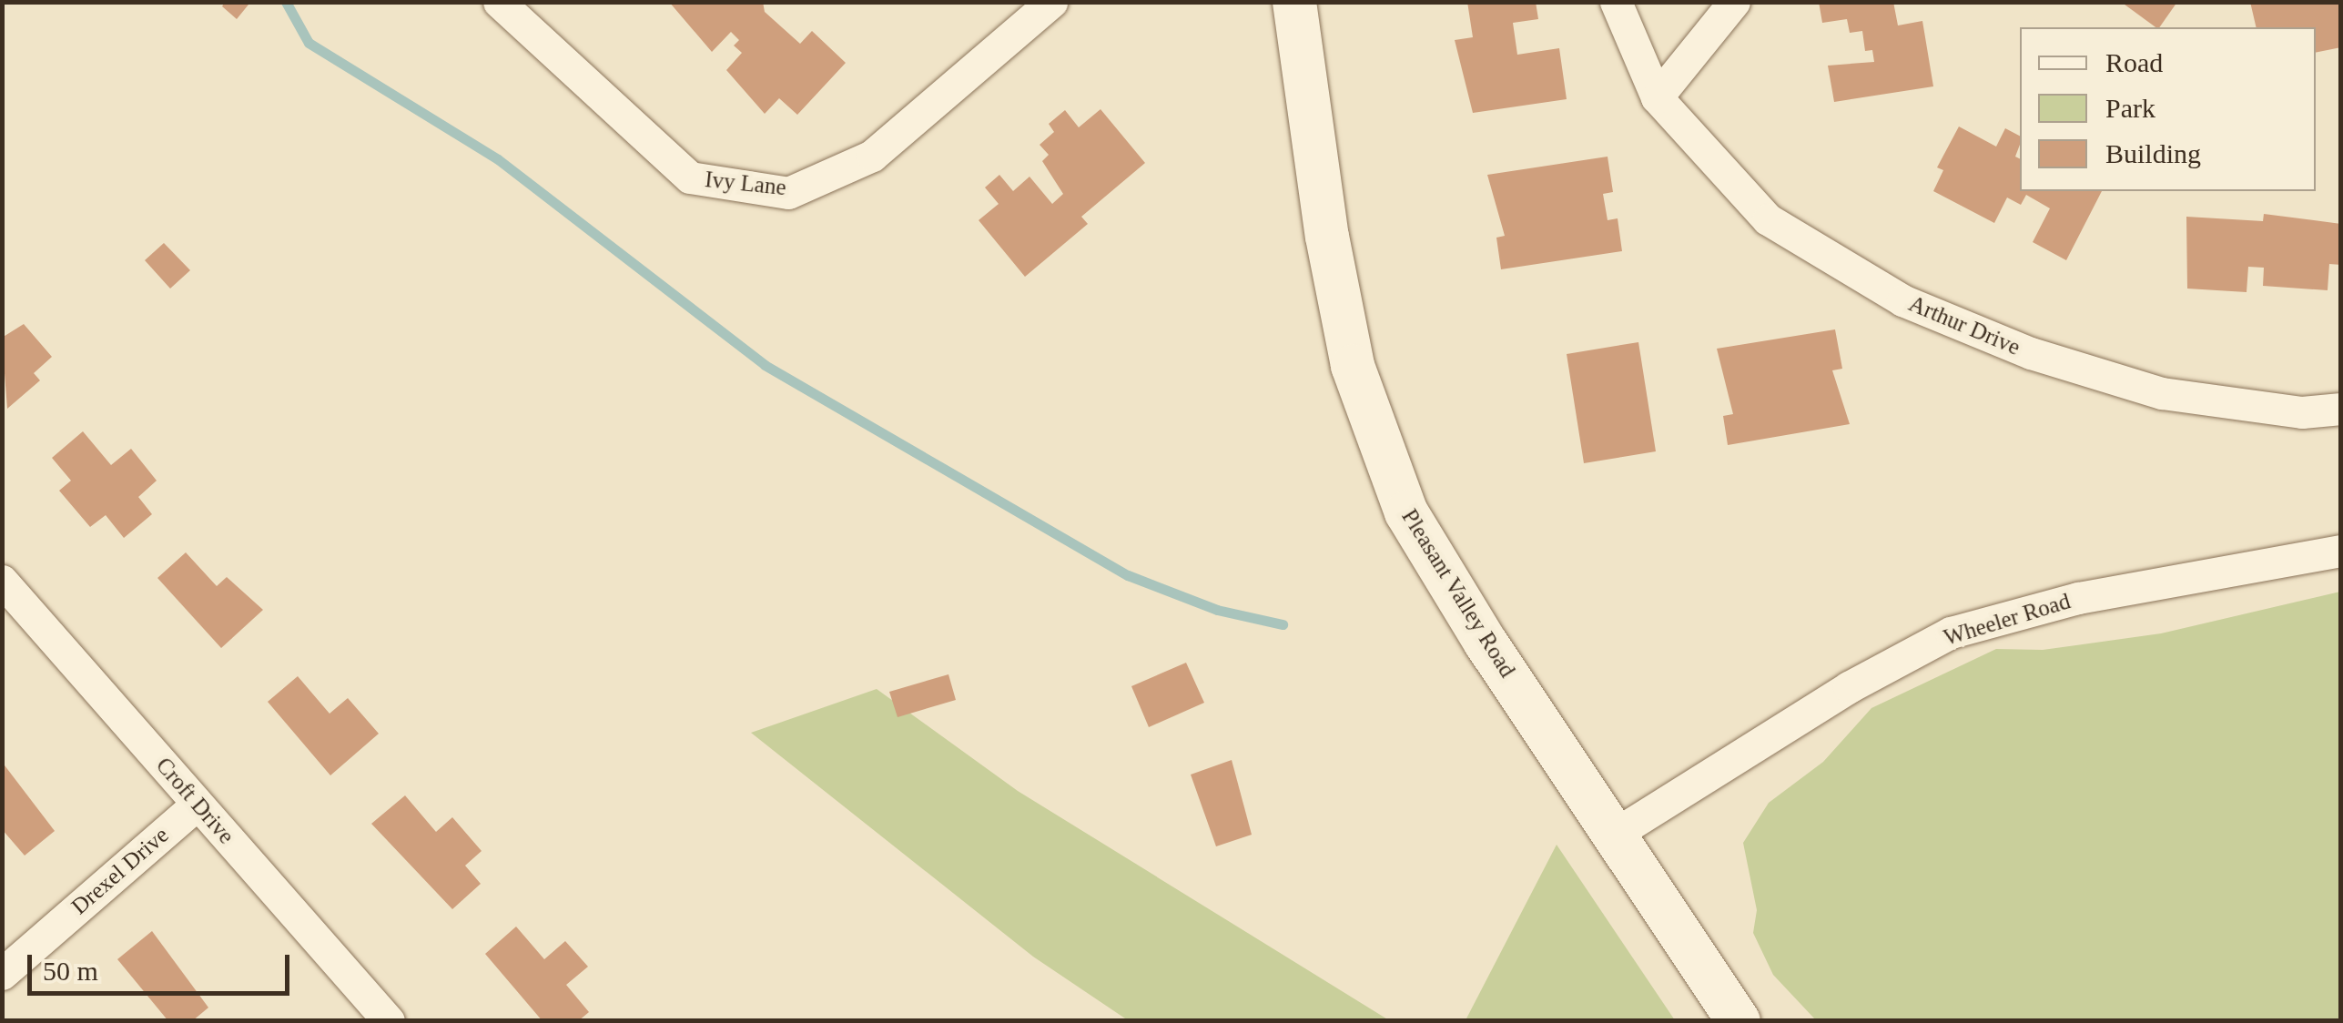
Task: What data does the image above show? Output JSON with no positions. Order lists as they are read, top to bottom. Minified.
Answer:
{"streets":{"main road":["Pleasant Valley Road"],"street":["Ivy Lane","Arthur Drive","Wheeler Road","Croft Drive","Drexel Drive"]},"crossings":[["Pleasant Valley Road","Wheeler Road"],["Croft Drive","Drexel Drive"]],"legend":["Road","Park","Building"],"scale_bar":"50 m"}
